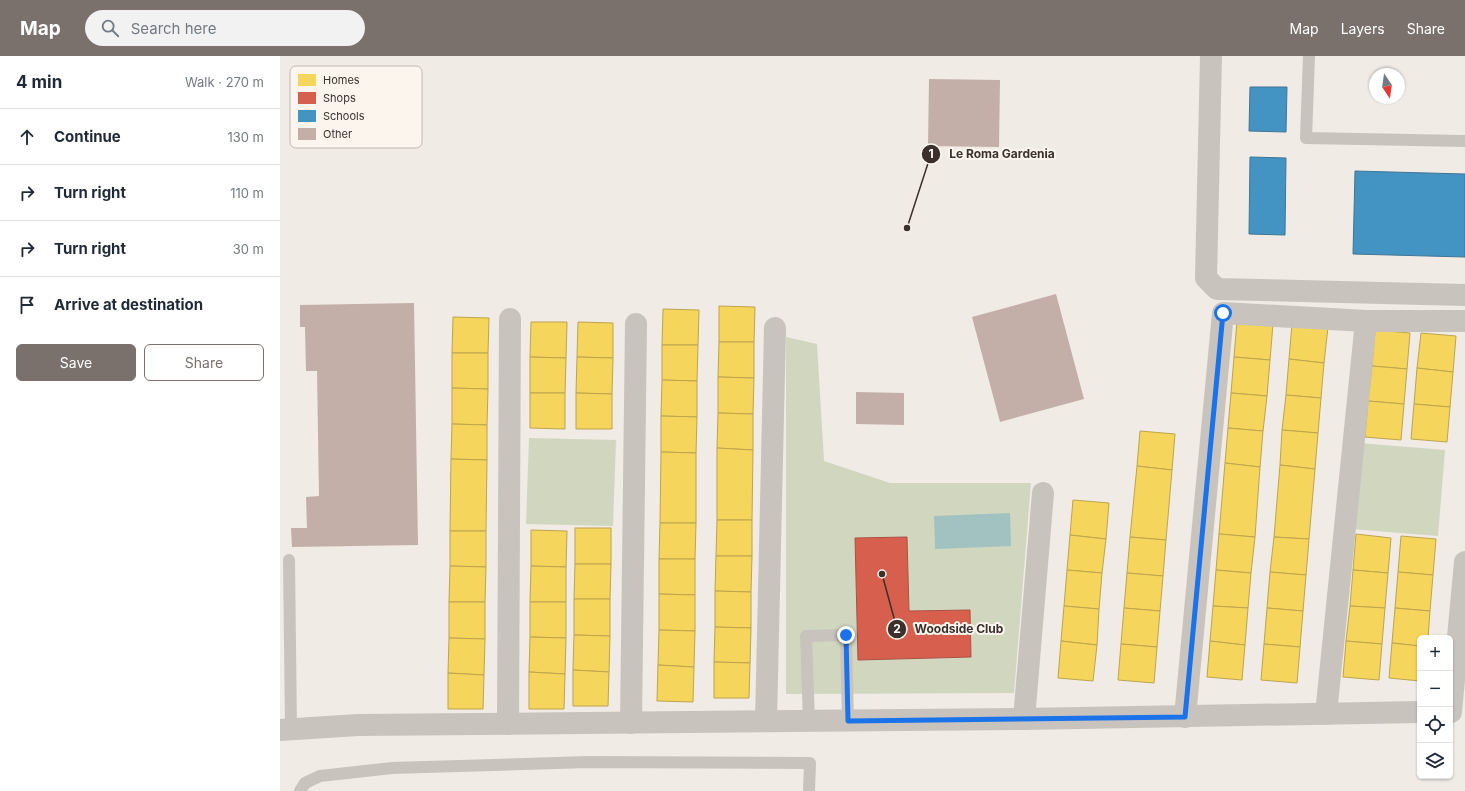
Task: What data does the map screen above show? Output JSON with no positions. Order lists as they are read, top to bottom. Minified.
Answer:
{"places":["Le Roma Gardenia","Woodside Club"],"legend":["Homes","Shops","Schools","Other"],"north":"bottom","page":{"header":"Map","search":"Search here","nav":["Map","Layers","Share"],"heading":["4 min","Walk · 270 m"],"list":[["Continue","130 m"],["Turn right","110 m"],["Turn right","30 m"],"Arrive at destination"],"buttons":["Save","Share"],"map_buttons":["+","−"]}}
